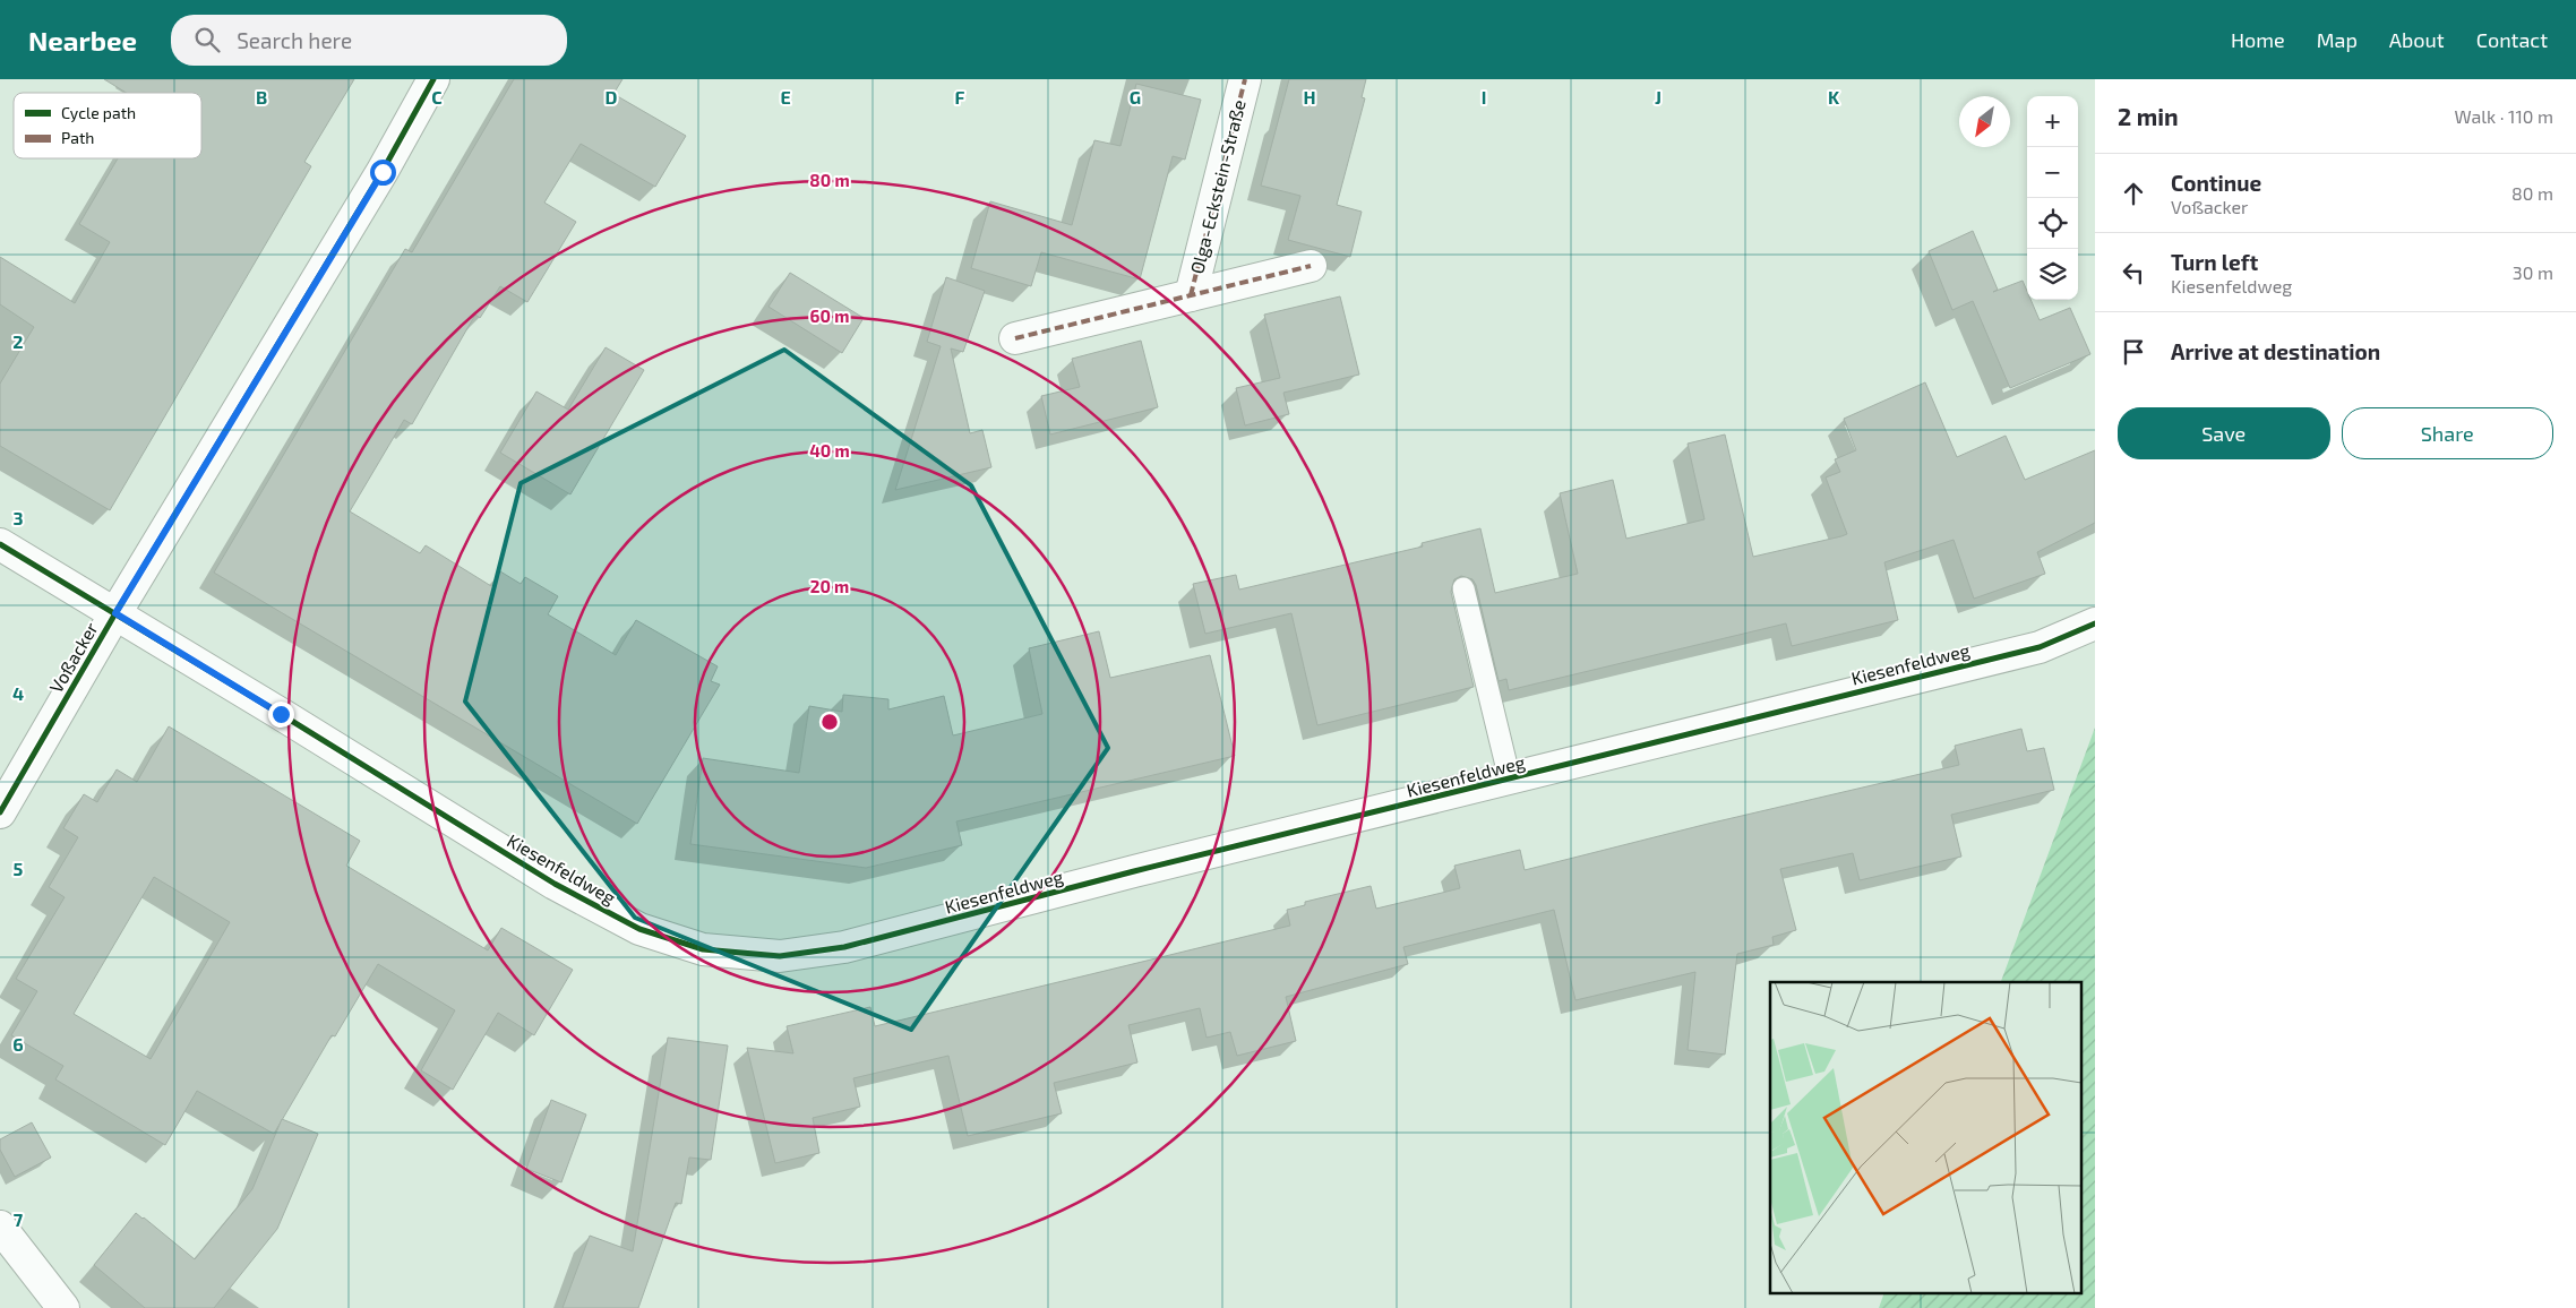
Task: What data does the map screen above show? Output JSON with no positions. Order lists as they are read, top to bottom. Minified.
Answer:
{"streets":{"street":["Olga-Eckstein-Straße","Voßacker","Kiesenfeldweg"]},"crossings":[["Voßacker","Kiesenfeldweg"]],"legend":["Cycle path","Path"],"north":"bottom left","page":{"header":"Nearbee","search":"Search here","nav":["Home","Map","About","Contact"],"heading":["2 min","Walk · 110 m"],"map_buttons":["+","−"],"list":[["Continue","Voßacker","80 m"],["Turn left","Kiesenfeldweg","30 m"],"Arrive at destination"],"buttons":["Save","Share"]},"grid":{"columns":["B","C","D","E","F","G","H","I","J","K"],"rows":["2","3","4","5","6","7"]},"rings":["80 m","60 m","40 m","20 m"]}
